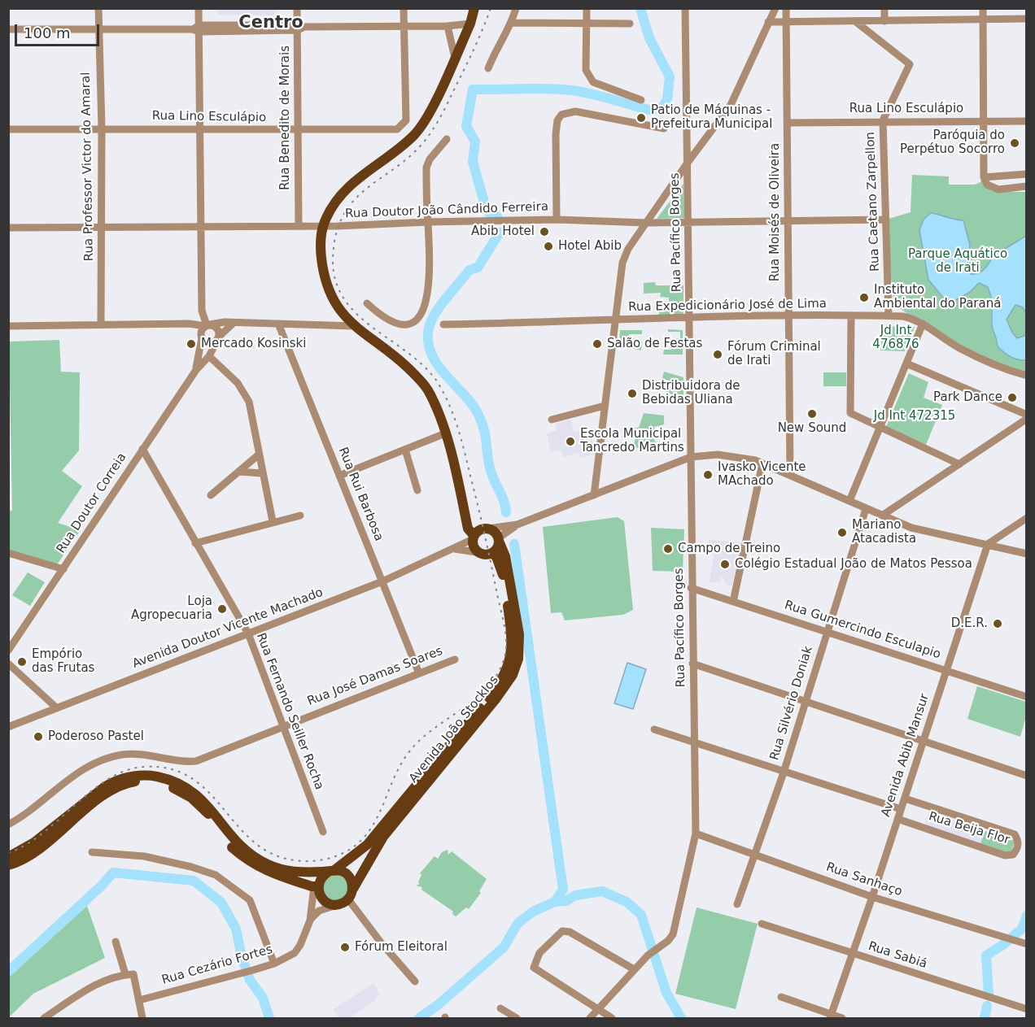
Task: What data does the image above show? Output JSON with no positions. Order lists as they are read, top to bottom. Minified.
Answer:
{"streets":{"main road":["Avenida João Stocklos"],"street":["Rua Lino Esculápio","Rua Benedito de Morais","Rua Professor Victor do Amaral","Rua Caetano Zarpellon","Rua Doutor João Cândido Ferreira","Rua Moisés de Oliveira","Rua Pacífico Borges","Rua Expedicionário José de Lima","Rua Rui Barbosa","Rua Doutor Correia","Avenida Doutor Vicente Machado","Rua Gumercindo Esculapio","Rua José Damas Soares","Rua Silvério Doniak","Rua Fernando Seiller Rocha","Avenida Abib Mansur","Rua Beija Flor","Rua Sanhaço","Rua Sabiá","Rua Cezário Fortes"]},"crossings":[["Rua Lino Esculápio","Rua Benedito de Morais"],["Rua Lino Esculápio","Rua Professor Victor do Amaral"],["Rua Lino Esculápio","Rua Caetano Zarpellon"],["Rua Lino Esculápio","Rua Moisés de Oliveira"],["Rua Benedito de Morais","Rua Doutor João Cândido Ferreira"],["Rua Professor Victor do Amaral","Rua Doutor João Cândido Ferreira"],["Rua Caetano Zarpellon","Rua Doutor João Cândido Ferreira"],["Rua Caetano Zarpellon","Rua Expedicionário José de Lima"],["Rua Doutor João Cândido Ferreira","Rua Moisés de Oliveira"],["Rua Doutor João Cândido Ferreira","Rua Pacífico Borges"],["Rua Moisés de Oliveira","Rua Expedicionário José de Lima"],["Rua Pacífico Borges","Rua Expedicionário José de Lima"],["Rua Pacífico Borges","Rua Gumercindo Esculapio"],["Rua Pacífico Borges","Rua Sanhaço"],["Rua Rui Barbosa","Avenida Doutor Vicente Machado"],["Rua Rui Barbosa","Rua José Damas Soares"],["Rua Doutor Correia","Rua Fernando Seiller Rocha"],["Avenida Doutor Vicente Machado","Rua Fernando Seiller Rocha"],["Avenida Doutor Vicente Machado","Avenida João Stocklos"],["Rua Gumercindo Esculapio","Rua Silvério Doniak"],["Rua Gumercindo Esculapio","Avenida Abib Mansur"],["Rua José Damas Soares","Rua Fernando Seiller Rocha"],["Rua Silvério Doniak","Rua Sanhaço"],["Avenida João Stocklos","Rua Cezário Fortes"],["Avenida Abib Mansur","Rua Beija Flor"],["Avenida Abib Mansur","Rua Sanhaço"],["Avenida Abib Mansur","Rua Sabiá"]],"districts":["Centro"],"parks":["Parque Aquático de Irati","Jd Int 476876","Jd Int 472315"],"places":["Patio de Máquinas - Prefeitura Municipal","Paróquia do Perpétuo Socorro","Abib Hotel","Hotel Abib","Instituto Ambiental do Paraná","Mercado Kosinski","Salão de Festas","Fórum Criminal de Irati","Distribuidora de Bebidas Uliana","Park Dance","New Sound","Escola Municipal Tancredo Martins","Ivasko Vicente MAchado","Mariano Atacadista","Campo de Treino","Colégio Estadual João de Matos Pessoa","Loja Agropecuaria","D.E.R.","Empório das Frutas","Poderoso Pastel","Fórum Eleitoral"],"scale_bar":"100 m"}
